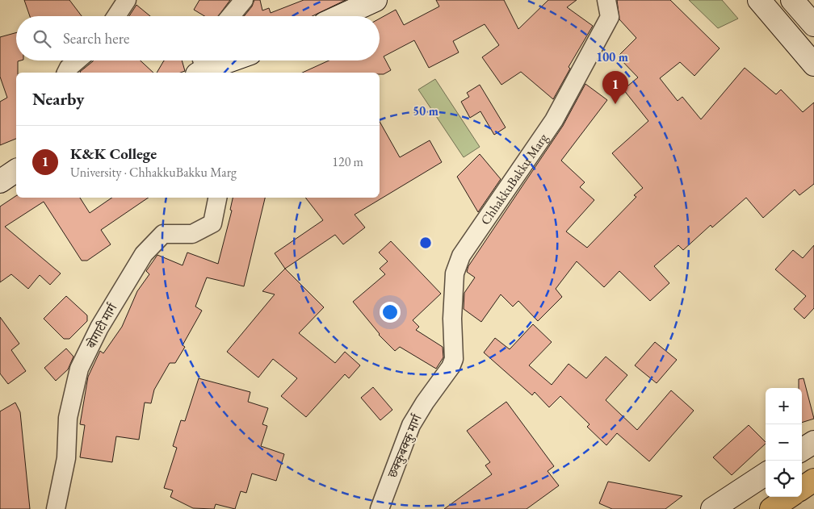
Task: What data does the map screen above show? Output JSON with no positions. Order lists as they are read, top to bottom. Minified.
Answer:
{"streets":{"street":["ChhakkuBakku Marg","बोगाटी मार्ग","छक्कुबक्कु मार्ग"]},"crossings":[["ChhakkuBakku Marg","छक्कुबक्कु मार्ग"]],"page":{"search":"Search here","pins":"1","heading":"Nearby","list":[{"mark":"1","name":"K&K College","note":"University · ChhakkuBakku Marg","value":"120 m"}],"map_buttons":["+","−"]},"rings":["100 m","50 m"]}
